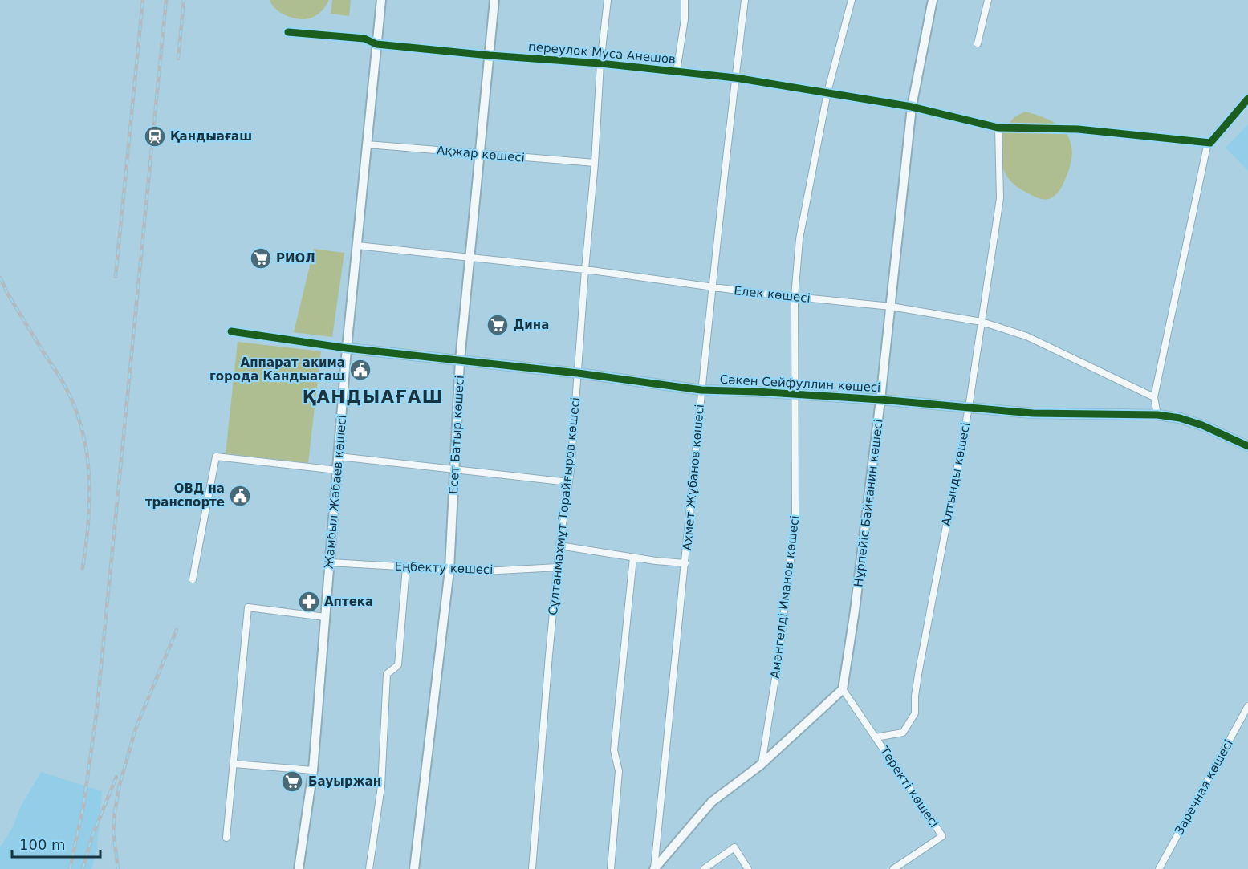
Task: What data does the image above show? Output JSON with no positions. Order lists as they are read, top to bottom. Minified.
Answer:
{"streets":{"street":["переулок Муса Анешов","Ақжар көшесі","Елек көшесі","Сәкен Сейфуллин көшесі","Есет Батыр көшесі","Алтынды көшесі","Ахмет Жұбанов көшесі","Жамбыл Жабаев көшесі","Нұрпейіс Байғанин көшесі","Сұлтанмахмұт Торайғыров көшесі","Еңбекту көшесі","Амангелді Иманов көшесі","Теректі көшесі","Заречная көшесі"]},"crossings":[["переулок Муса Анешов","Есет Батыр көшесі"],["переулок Муса Анешов","Алтынды көшесі"],["переулок Муса Анешов","Ахмет Жұбанов көшесі"],["переулок Муса Анешов","Жамбыл Жабаев көшесі"],["переулок Муса Анешов","Нұрпейіс Байғанин көшесі"],["переулок Муса Анешов","Сұлтанмахмұт Торайғыров көшесі"],["переулок Муса Анешов","Амангелді Иманов көшесі"],["Ақжар көшесі","Есет Батыр көшесі"],["Ақжар көшесі","Жамбыл Жабаев көшесі"],["Ақжар көшесі","Сұлтанмахмұт Торайғыров көшесі"],["Елек көшесі","Есет Батыр көшесі"],["Елек көшесі","Алтынды көшесі"],["Елек көшесі","Ахмет Жұбанов көшесі"],["Елек көшесі","Жамбыл Жабаев көшесі"],["Елек көшесі","Нұрпейіс Байғанин көшесі"],["Елек көшесі","Сұлтанмахмұт Торайғыров көшесі"],["Елек көшесі","Амангелді Иманов көшесі"],["Сәкен Сейфуллин көшесі","Есет Батыр көшесі"],["Сәкен Сейфуллин көшесі","Алтынды көшесі"],["Сәкен Сейфуллин көшесі","Ахмет Жұбанов көшесі"],["Сәкен Сейфуллин көшесі","Жамбыл Жабаев көшесі"],["Сәкен Сейфуллин көшесі","Нұрпейіс Байғанин көшесі"],["Сәкен Сейфуллин көшесі","Сұлтанмахмұт Торайғыров көшесі"],["Сәкен Сейфуллин көшесі","Амангелді Иманов көшесі"],["Есет Батыр көшесі","Еңбекту көшесі"],["Алтынды көшесі","Теректі көшесі"],["Жамбыл Жабаев көшесі","Еңбекту көшесі"],["Нұрпейіс Байғанин көшесі","Теректі көшесі"],["Сұлтанмахмұт Торайғыров көшесі","Еңбекту көшесі"]],"districts":["ҚАНДЫАҒАШ"],"places":{"station":["Қандыағаш"],"supermarket":["РИОЛ","Дина","Бауыржан"],"public building":["Аппарат акима города Кандыагаш","ОВД на транспорте"],"pharmacy":["Аптека"]},"scale_bar":"100 m"}
